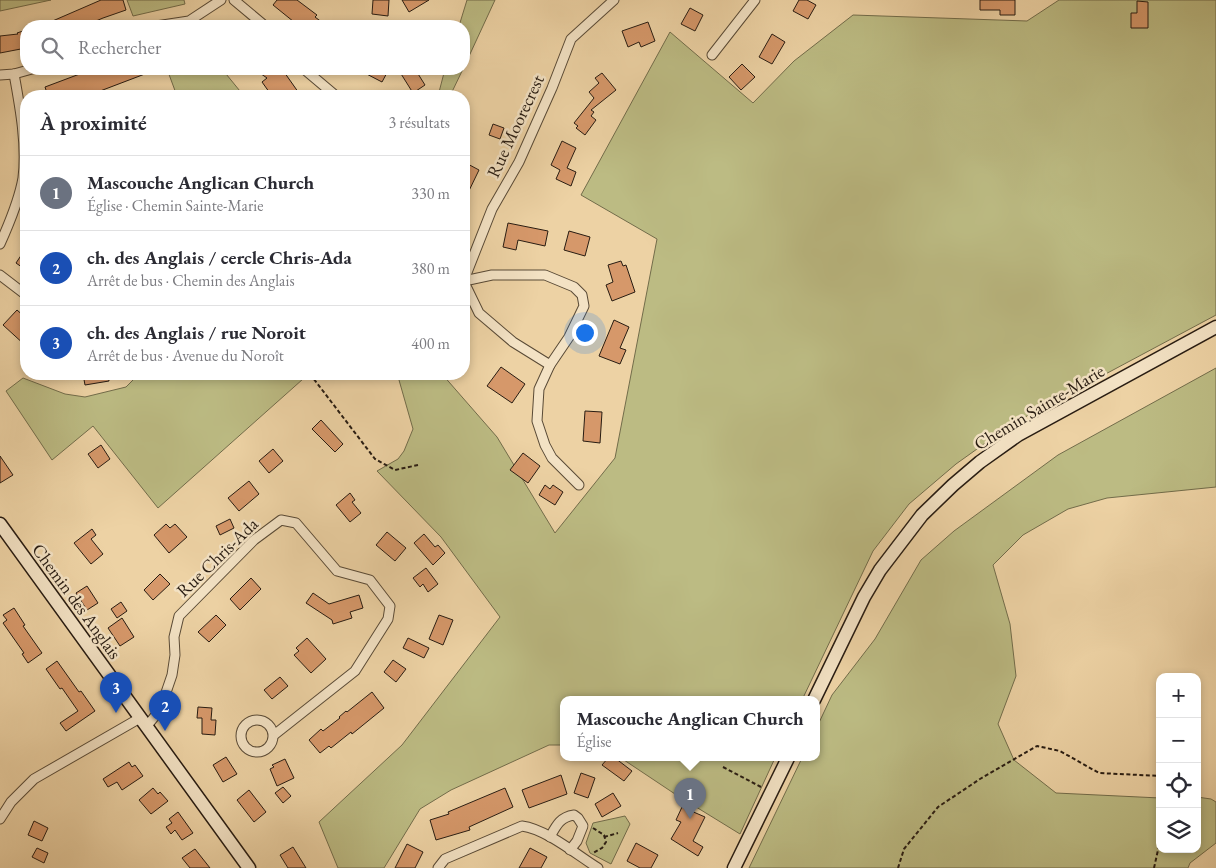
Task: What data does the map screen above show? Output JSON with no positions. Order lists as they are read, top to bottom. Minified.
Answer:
{"streets":{"street":["Rue Moorecrest","Chemin Sainte-Marie","Rue Chris-Ada","Chemin des Anglais"]},"crossings":[["Rue Chris-Ada","Chemin des Anglais"]],"page":{"search":"Rechercher","heading":["À proximité","3 résultats"],"list":[{"mark":"1","name":"Mascouche Anglican Church","note":"Église · Chemin Sainte-Marie","value":"330 m"},{"mark":"2","name":"ch. des Anglais / cercle Chris-Ada","note":"Arrêt de bus · Chemin des Anglais","value":"380 m"},{"mark":"3","name":"ch. des Anglais / rue Noroit","note":"Arrêt de bus · Avenue du Noroît","value":"400 m"}],"pins":["3","2","1"],"map_buttons":["+","−"],"popup":["Mascouche Anglican Church","Église"]}}
